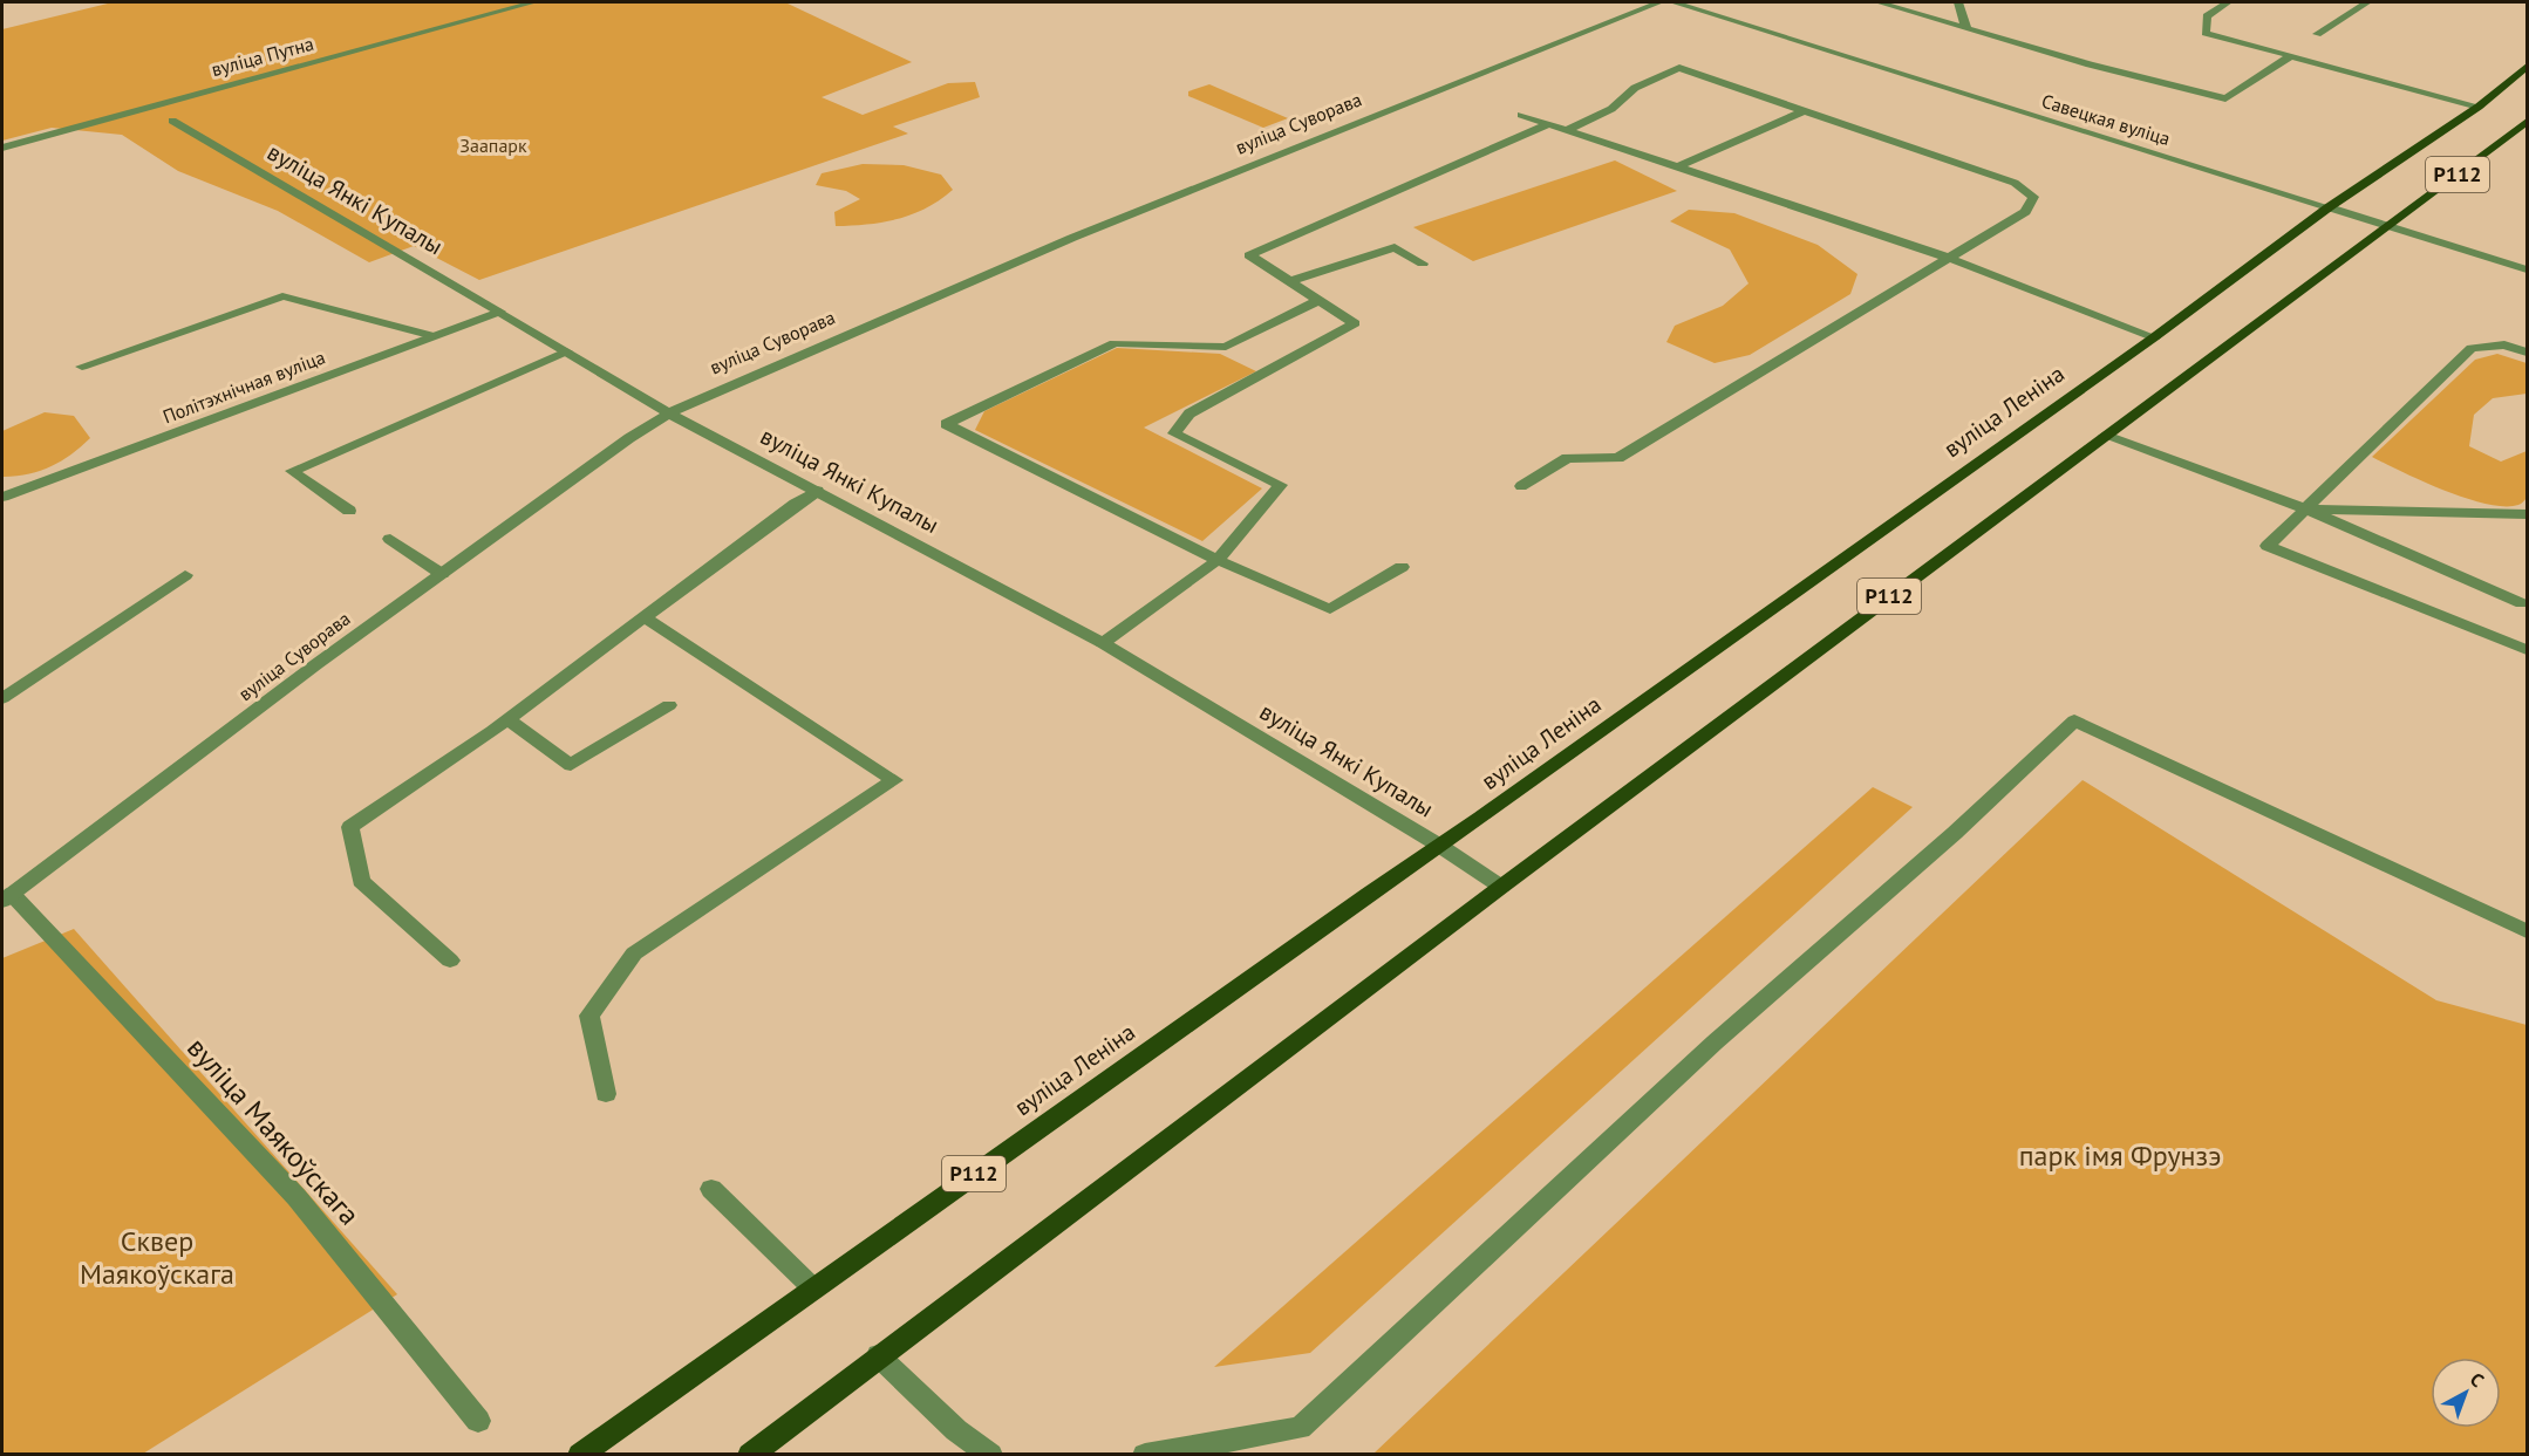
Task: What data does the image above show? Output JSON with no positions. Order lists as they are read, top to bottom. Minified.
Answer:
{"streets":{"main road":["Р112","вуліца Леніна"],"street":["вуліца Путна","Савецкая вуліца","вуліца Суворава","вуліца Янкі Купалы","Політэхнічная вуліца","вуліца Маякоўскага"]},"crossings":[["Савецкая вуліца","Р112"],["Савецкая вуліца","вуліца Леніна"],["вуліца Суворава","вуліца Янкі Купалы"],["вуліца Суворава","вуліца Маякоўскага"],["Р112","вуліца Янкі Купалы"],["вуліца Янкі Купалы","Політэхнічная вуліца"],["вуліца Янкі Купалы","вуліца Леніна"]],"parks":["Заапарк","парк імя Фрунзэ","Сквер Маякоўскага"],"north":"top right"}
